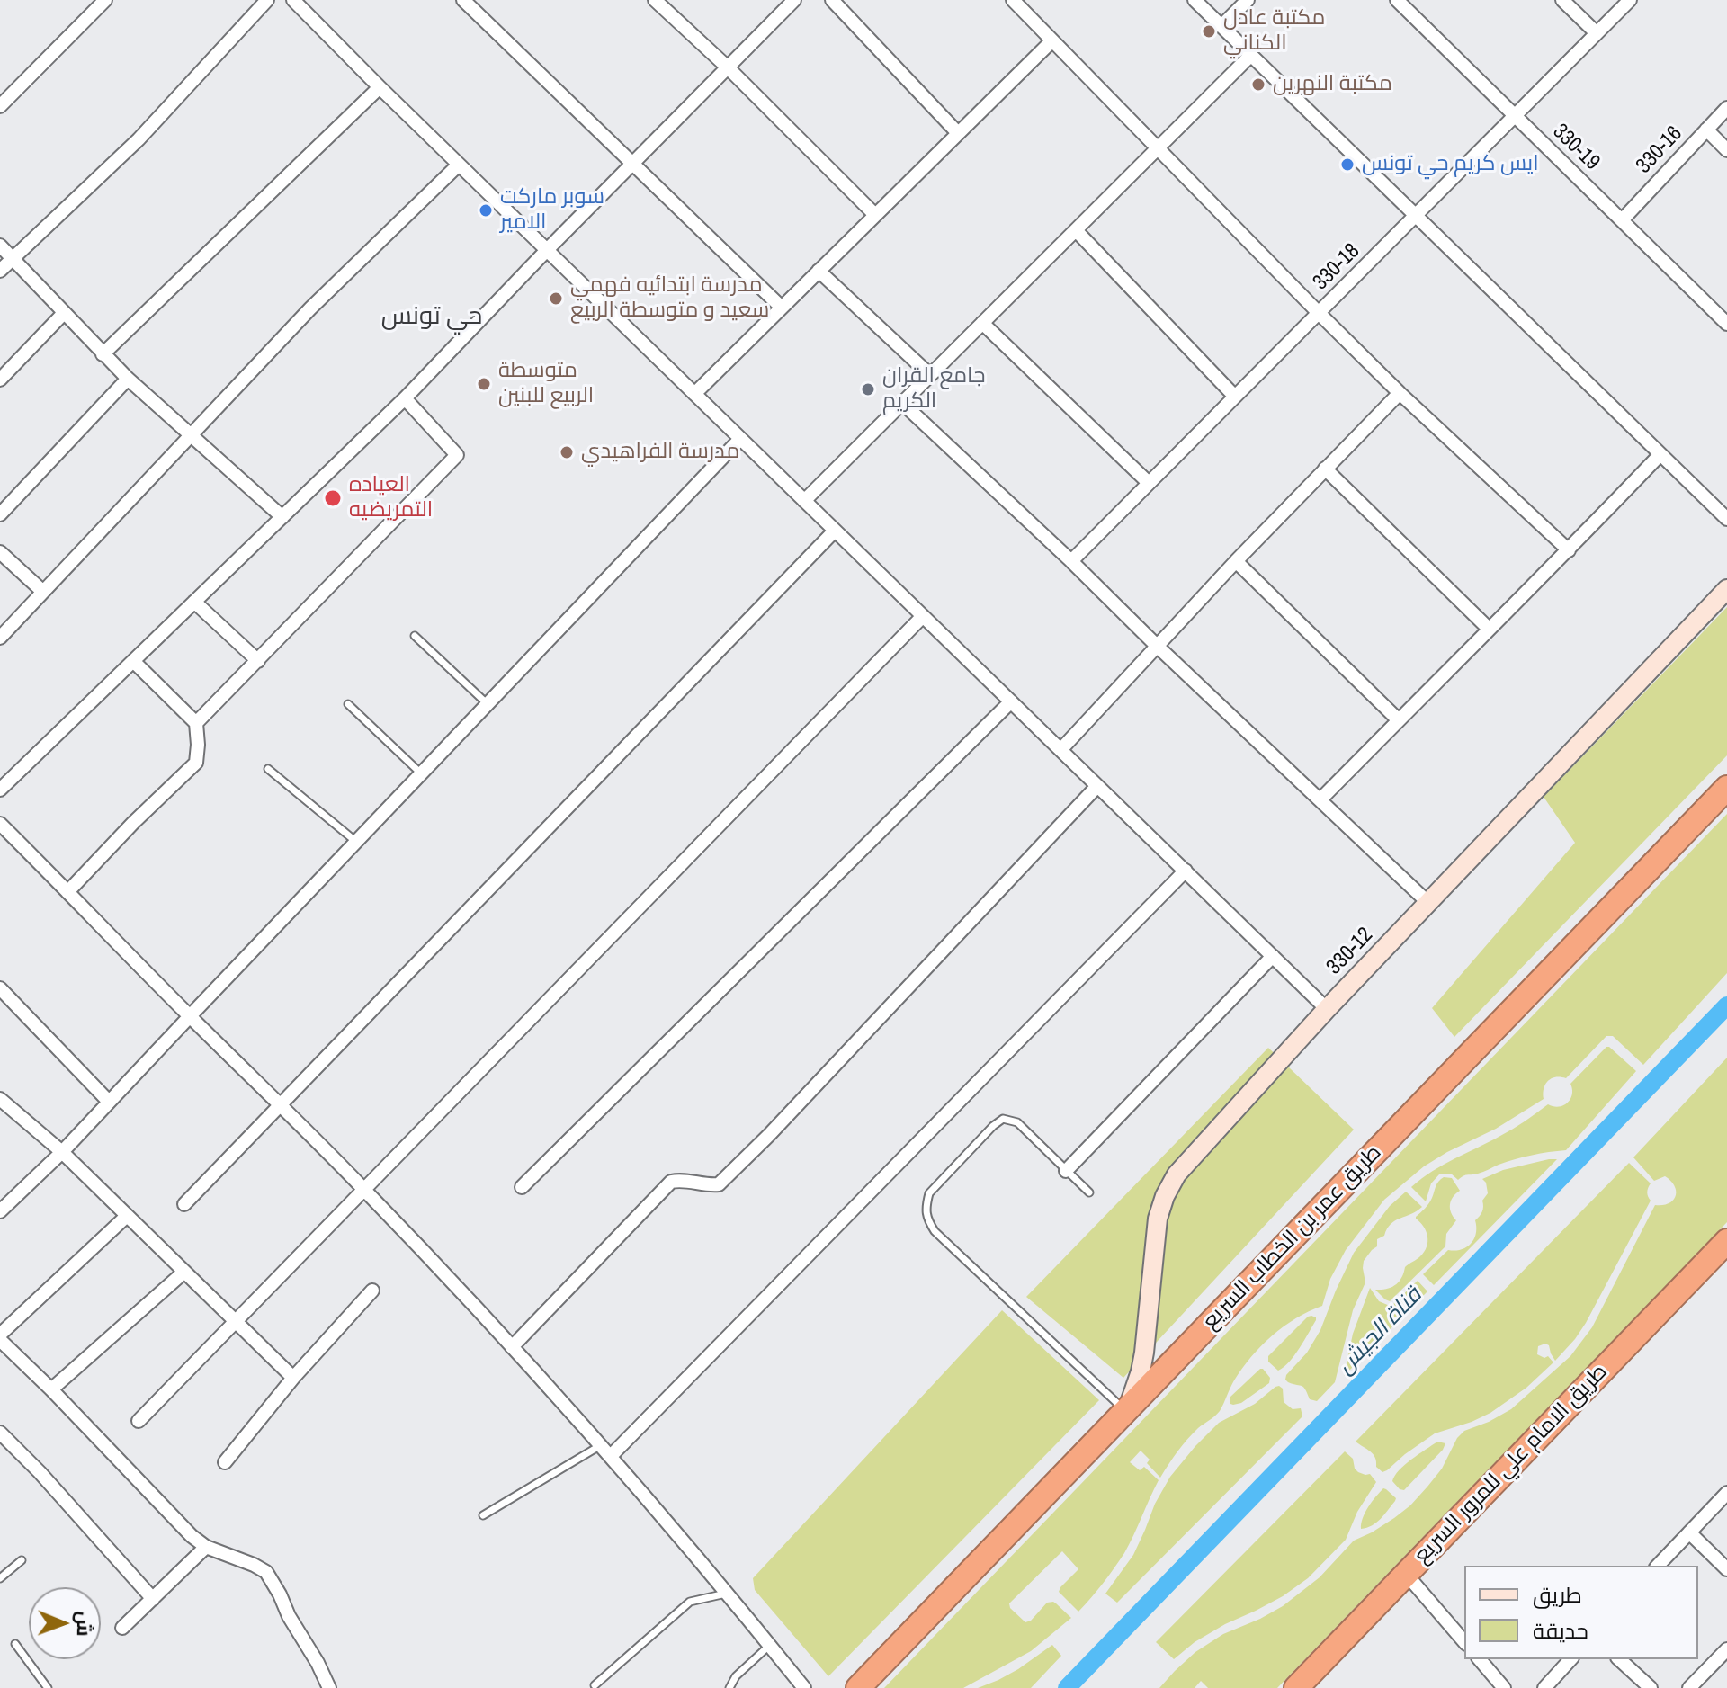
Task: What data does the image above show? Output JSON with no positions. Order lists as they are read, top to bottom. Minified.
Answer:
{"streets":{"highway":["طريق عمر بن الخطاب السريع","طريق الامام علي للمرور السريع"],"street":["330-19","330-16","330-18","330-12"]},"crossings":[["330-19","330-16"],["330-19","330-18"],["330-12","طريق عمر بن الخطاب السريع"]],"districts":["حي تونس"],"water":["قناة الجيش"],"places":["مكتبة عادل الكناني","مكتبة النهرين","ايس كريم حي تونس","سوبر ماركت الامير","مدرسة ابتدائيه فهمي سعيد و متوسطة الربيع","متوسطة الربيع للبنين","جامع القران الكريم","مدرسة الفراهيدي","العياده التمريضيه"],"legend":["طريق","حديقة"],"north":"right"}
